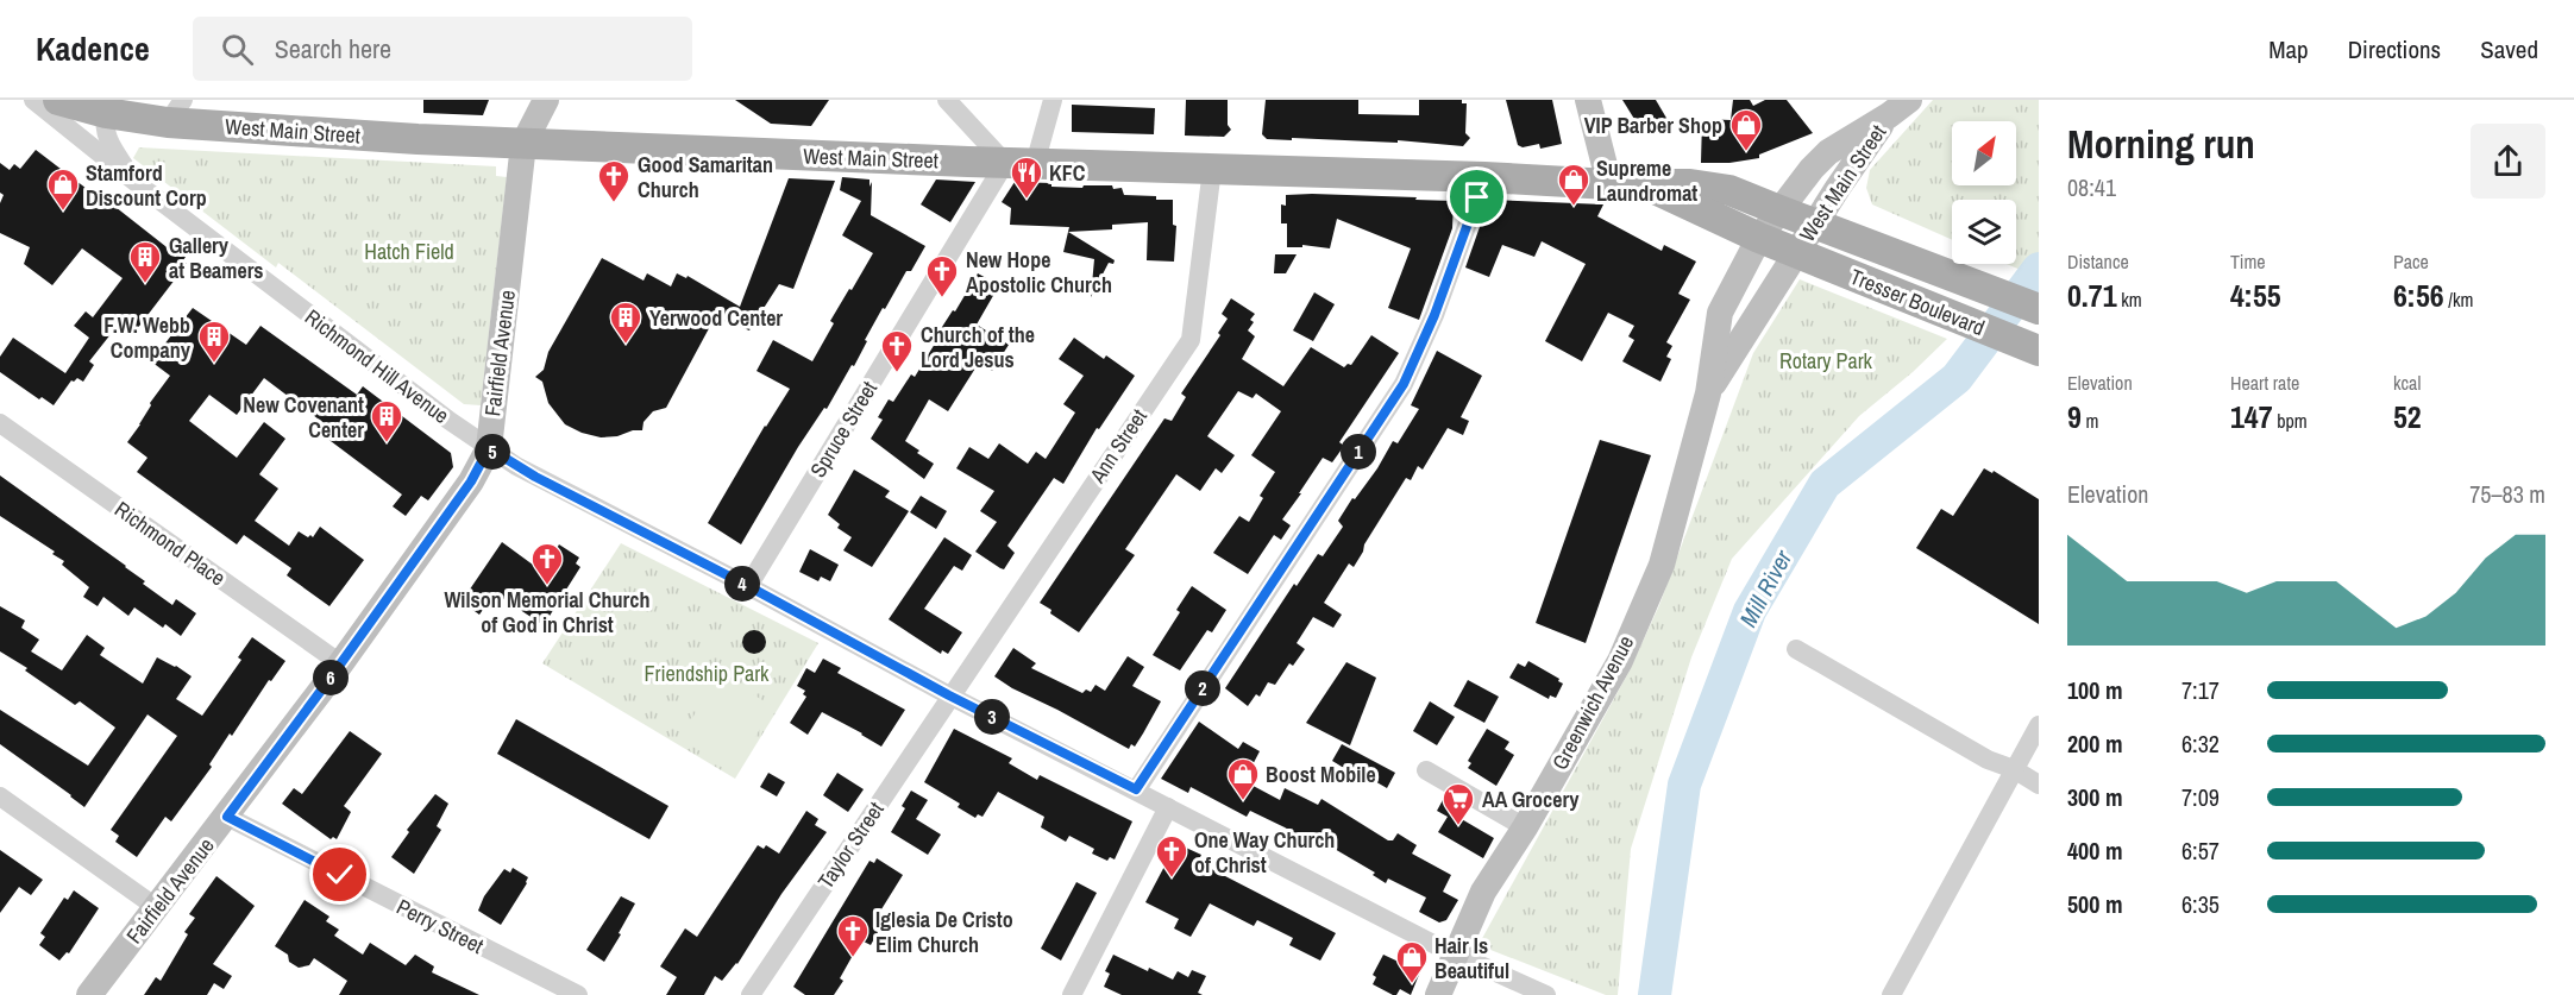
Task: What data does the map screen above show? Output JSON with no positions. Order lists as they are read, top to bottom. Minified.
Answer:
{"streets":{"main road":["West Main Street","Tresser Boulevard","Fairfield Avenue","Greenwich Avenue"],"street":["Richmond Hill Avenue","Spruce Street","Ann Street","Richmond Place","Taylor Street","Perry Street"]},"crossings":[["West Main Street","Tresser Boulevard"],["West Main Street","Fairfield Avenue"],["West Main Street","Richmond Hill Avenue"],["West Main Street","Spruce Street"],["West Main Street","Ann Street"],["West Main Street","Greenwich Avenue"],["Tresser Boulevard","Greenwich Avenue"],["Fairfield Avenue","Richmond Hill Avenue"],["Fairfield Avenue","Richmond Place"],["Fairfield Avenue","Perry Street"],["Richmond Hill Avenue","Spruce Street"],["Richmond Hill Avenue","Ann Street"],["Richmond Hill Avenue","Greenwich Avenue"],["Richmond Hill Avenue","Taylor Street"],["Ann Street","Taylor Street"]],"water":["Mill River"],"parks":["Hatch Field","Rotary Park","Friendship Park"],"places":{"shop":["VIP Barber Shop","Supreme Laundromat","Stamford Discount Corp","Boost Mobile","Hair Is Beautiful"],"restaurant":["KFC"],"church":["Good Samaritan Church","New Hope Apostolic Church","Church of the Lord Jesus","Wilson Memorial Church of God in Christ","One Way Church of Christ","Iglesia De Cristo Elim Church"],"building":["Gallery at Beamers","Yerwood Center","F.W. Webb Company","New Covenant Center"],"supermarket":["AA Grocery"]},"north":"top right","page":{"header":"Kadence","search":"Search here","nav":["Map","Directions","Saved"],"heading":["Morning run","08:41"],"stats":[["Distance","0.71 km"],["Time","4:55"],["Pace","6:56 /km"],["Elevation","9 m"],["Heart rate","147 bpm"],["kcal","52"]],"pins":["1","5","4","6","2","3"],"chart":["Elevation","75–83 m"],"list":[{"name":"100 m","note":"7:17"},{"name":"200 m","note":"6:32"},{"name":"300 m","note":"7:09"},{"name":"400 m","note":"6:57"},{"name":"500 m","note":"6:35"}]}}
